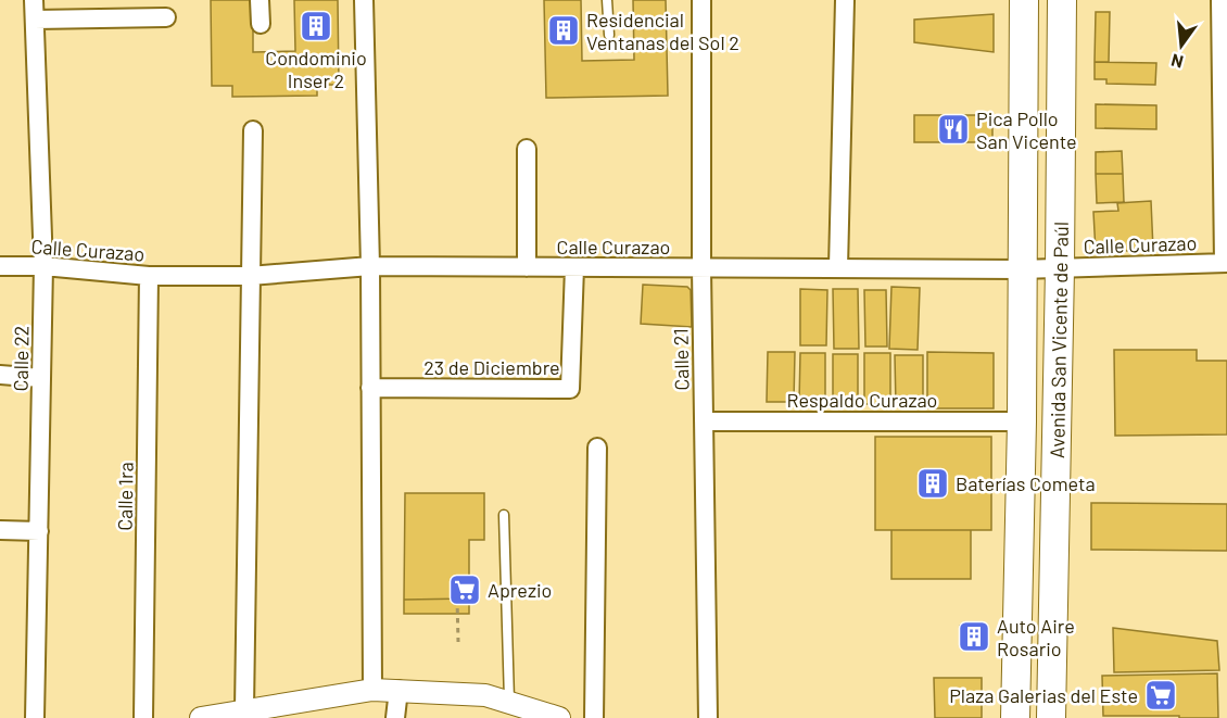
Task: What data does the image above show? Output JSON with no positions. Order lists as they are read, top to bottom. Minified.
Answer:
{"streets":{"main road":["Avenida San Vicente de Paúl"],"street":["Calle Curazao","Calle 22","Calle 21","23 de Diciembre","Respaldo Curazao","Calle 1ra"]},"crossings":[["Calle Curazao","Avenida San Vicente de Paúl"],["Calle Curazao","Calle 22"],["Calle Curazao","Calle 21"],["Calle Curazao","23 de Diciembre"],["Calle Curazao","Calle 1ra"],["Avenida San Vicente de Paúl","Respaldo Curazao"],["Calle 21","Respaldo Curazao"]],"places":{"building":["Condominio Inser 2","Residencial Ventanas del Sol 2","Baterías Cometa","Auto Aire Rosario"],"restaurant":["Pica Pollo San Vicente"],"supermarket":["Aprezio","Plaza Galerias del Este"]},"north":"bottom"}
